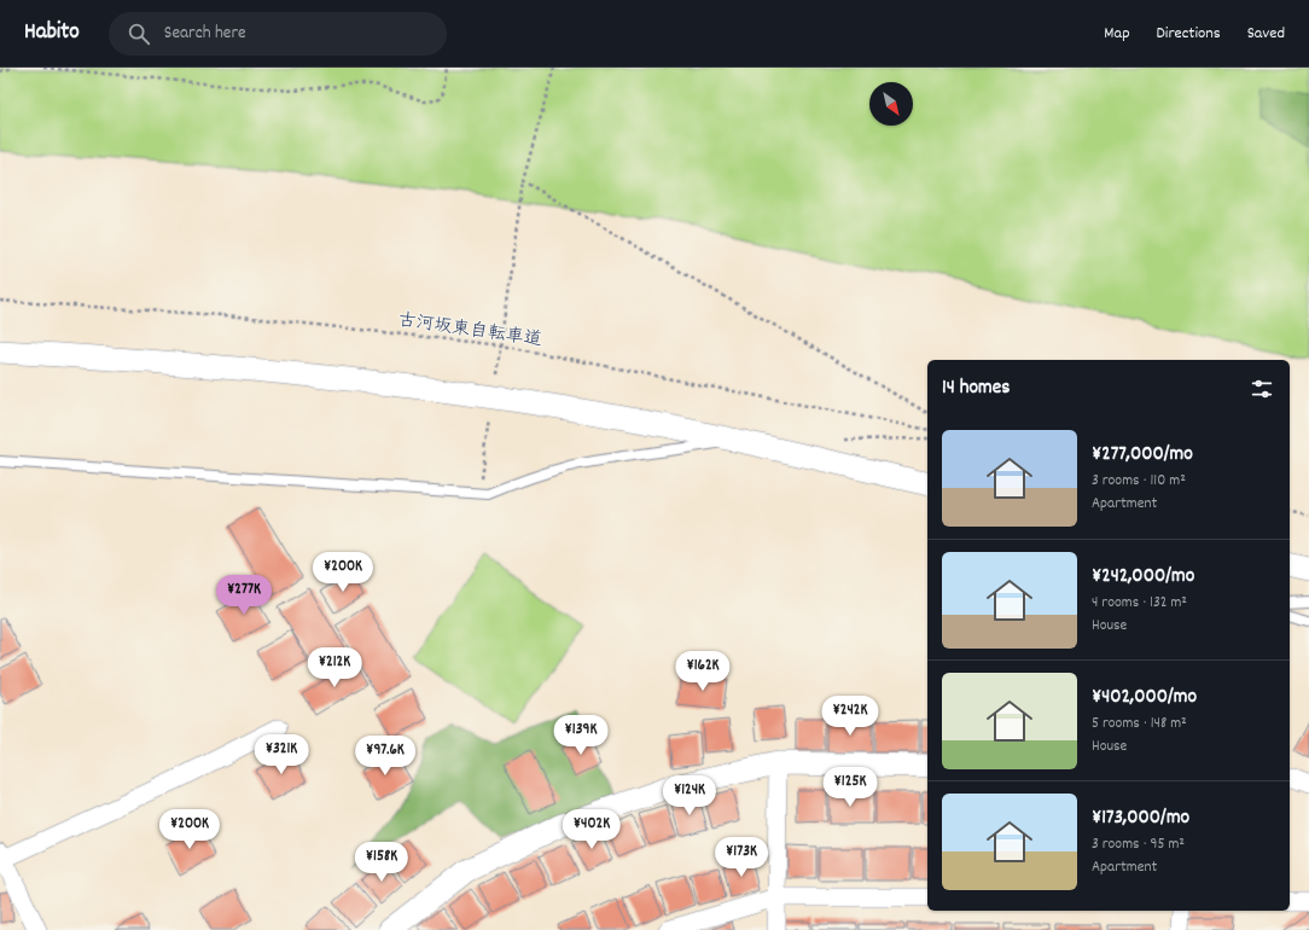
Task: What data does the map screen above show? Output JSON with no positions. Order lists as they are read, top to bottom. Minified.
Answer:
{"streets":{"path":["古河坂東自転車道"]},"north":"bottom right","page":{"header":"Habito","search":"Search here","nav":["Map","Directions","Saved"],"heading":"14 homes","list":[{"name":"¥277,000/mo","note":"3 rooms · 110 m² · Apartment"},{"name":"¥242,000/mo","note":"4 rooms · 132 m² · House"},{"name":"¥402,000/mo","note":"5 rooms · 148 m² · House"},{"name":"¥173,000/mo","note":"3 rooms · 95 m² · Apartment"}],"price":["¥200K","¥277K","¥212K","¥162K","¥242K","¥139K","¥321K","¥97.6K","¥125K","¥124K","¥200K","¥402K","¥173K","¥158K"]}}
